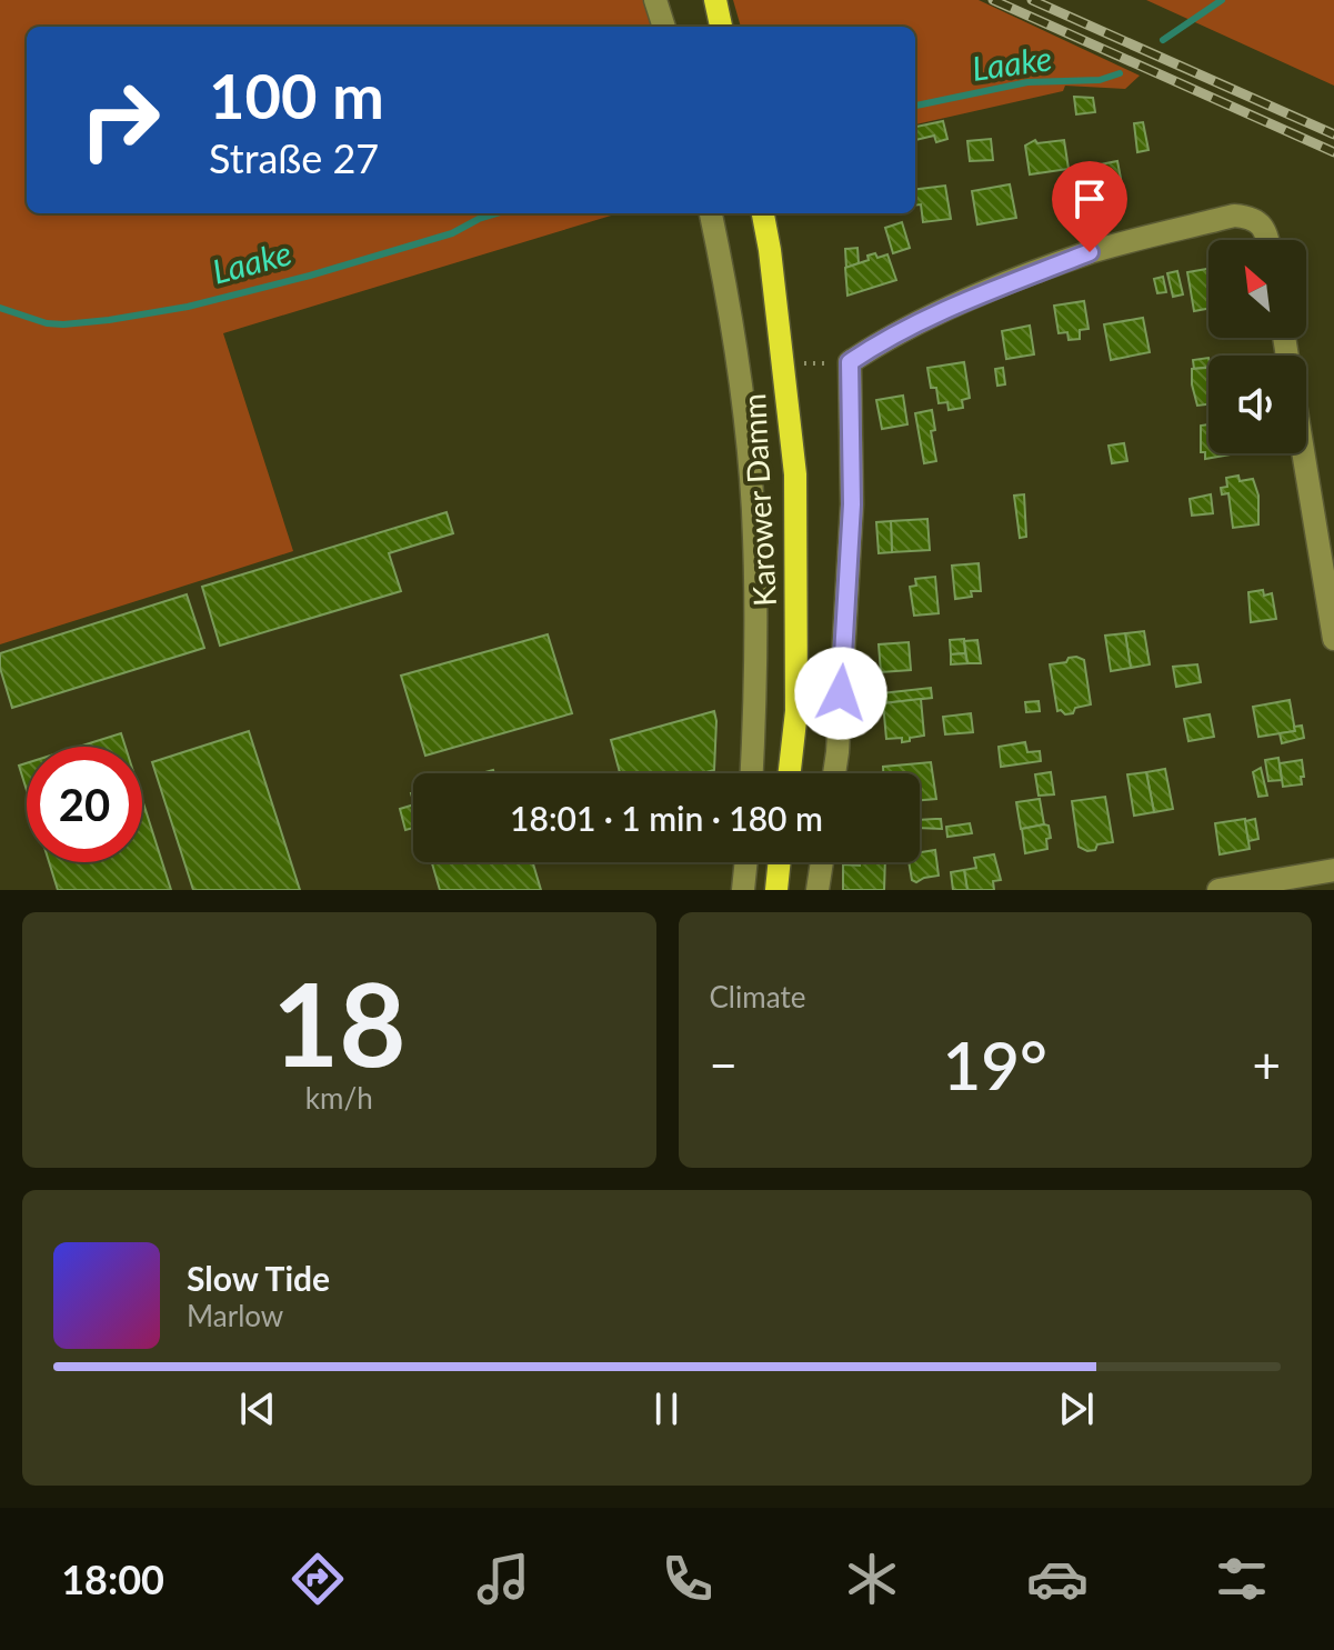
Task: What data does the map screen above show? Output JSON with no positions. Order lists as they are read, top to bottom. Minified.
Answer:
{"streets":{"main road":["Karower Damm"]},"water":["Laake"],"north":"top left","page":{"turn":["100 m","Straße 27"],"limit":"20","trip":"18:01 · 1 min · 180 m","tile":[["18","km/h"],"Climate"],"heat":["−","19°","+"],"song":["Slow Tide","Marlow"],"tabs":"18:00"}}
